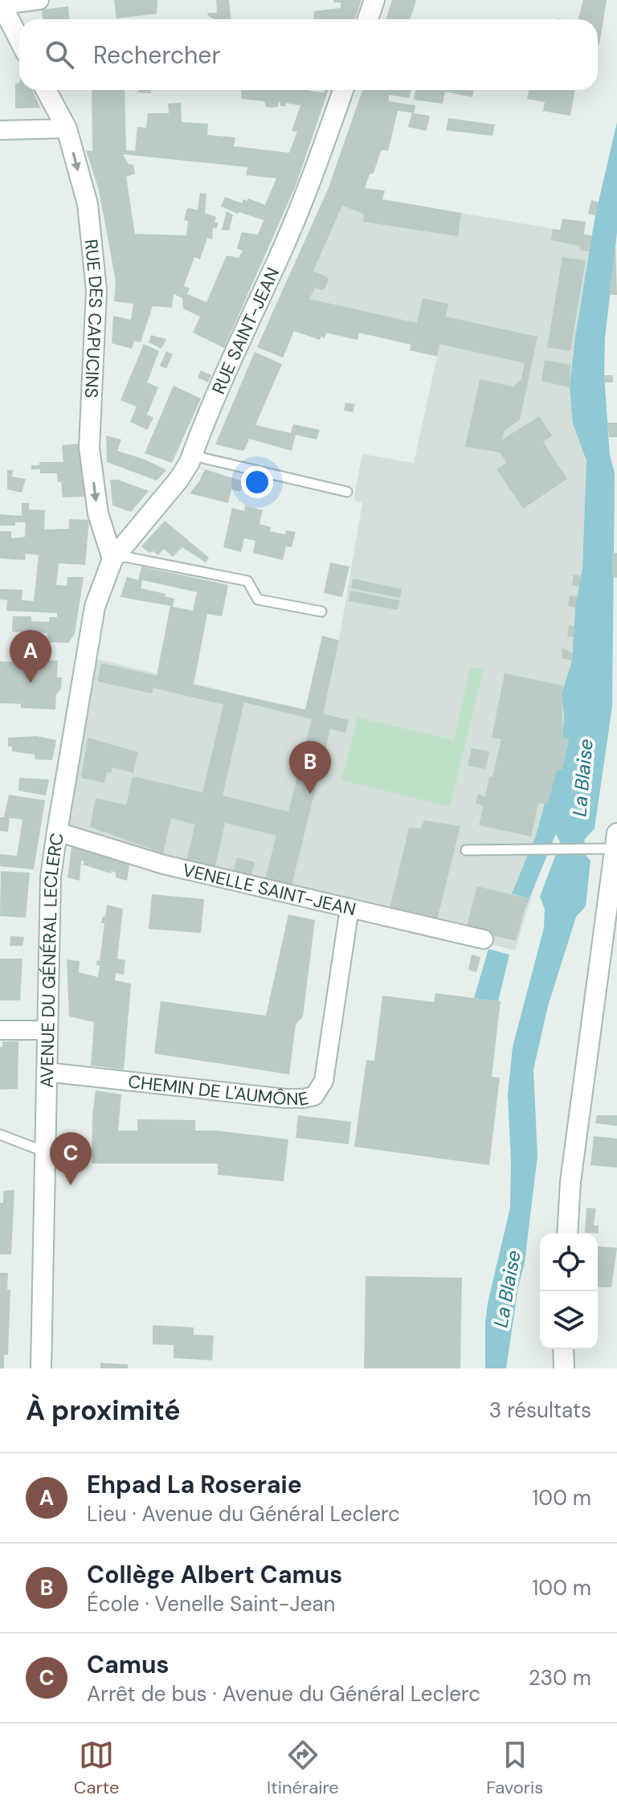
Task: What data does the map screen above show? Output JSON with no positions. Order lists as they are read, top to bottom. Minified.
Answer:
{"streets":{"main road":["RUE DES CAPUCINS","RUE SAINT-JEAN","AVENUE DU GÉNÉRAL LECLERC"],"street":["VENELLE SAINT-JEAN","CHEMIN DE L'AUMÔNE"]},"crossings":[["RUE DES CAPUCINS","RUE SAINT-JEAN"],["RUE DES CAPUCINS","AVENUE DU GÉNÉRAL LECLERC"],["RUE SAINT-JEAN","AVENUE DU GÉNÉRAL LECLERC"],["VENELLE SAINT-JEAN","AVENUE DU GÉNÉRAL LECLERC"],["VENELLE SAINT-JEAN","CHEMIN DE L'AUMÔNE"],["AVENUE DU GÉNÉRAL LECLERC","CHEMIN DE L'AUMÔNE"]],"one_way":["RUE DES CAPUCINS"],"water":["La Blaise"],"page":{"search":"Rechercher","pins":["A","B","C"],"heading":["À proximité","3 résultats"],"list":[{"mark":"A","name":"Ehpad La Roseraie","note":"Lieu · Avenue du Général Leclerc","value":"100 m"},{"mark":"B","name":"Collège Albert Camus","note":"École · Venelle Saint-Jean","value":"100 m"},{"mark":"C","name":"Camus","note":"Arrêt de bus · Avenue du Général Leclerc","value":"230 m"}],"nav":["Carte","Itinéraire","Favoris"]}}
